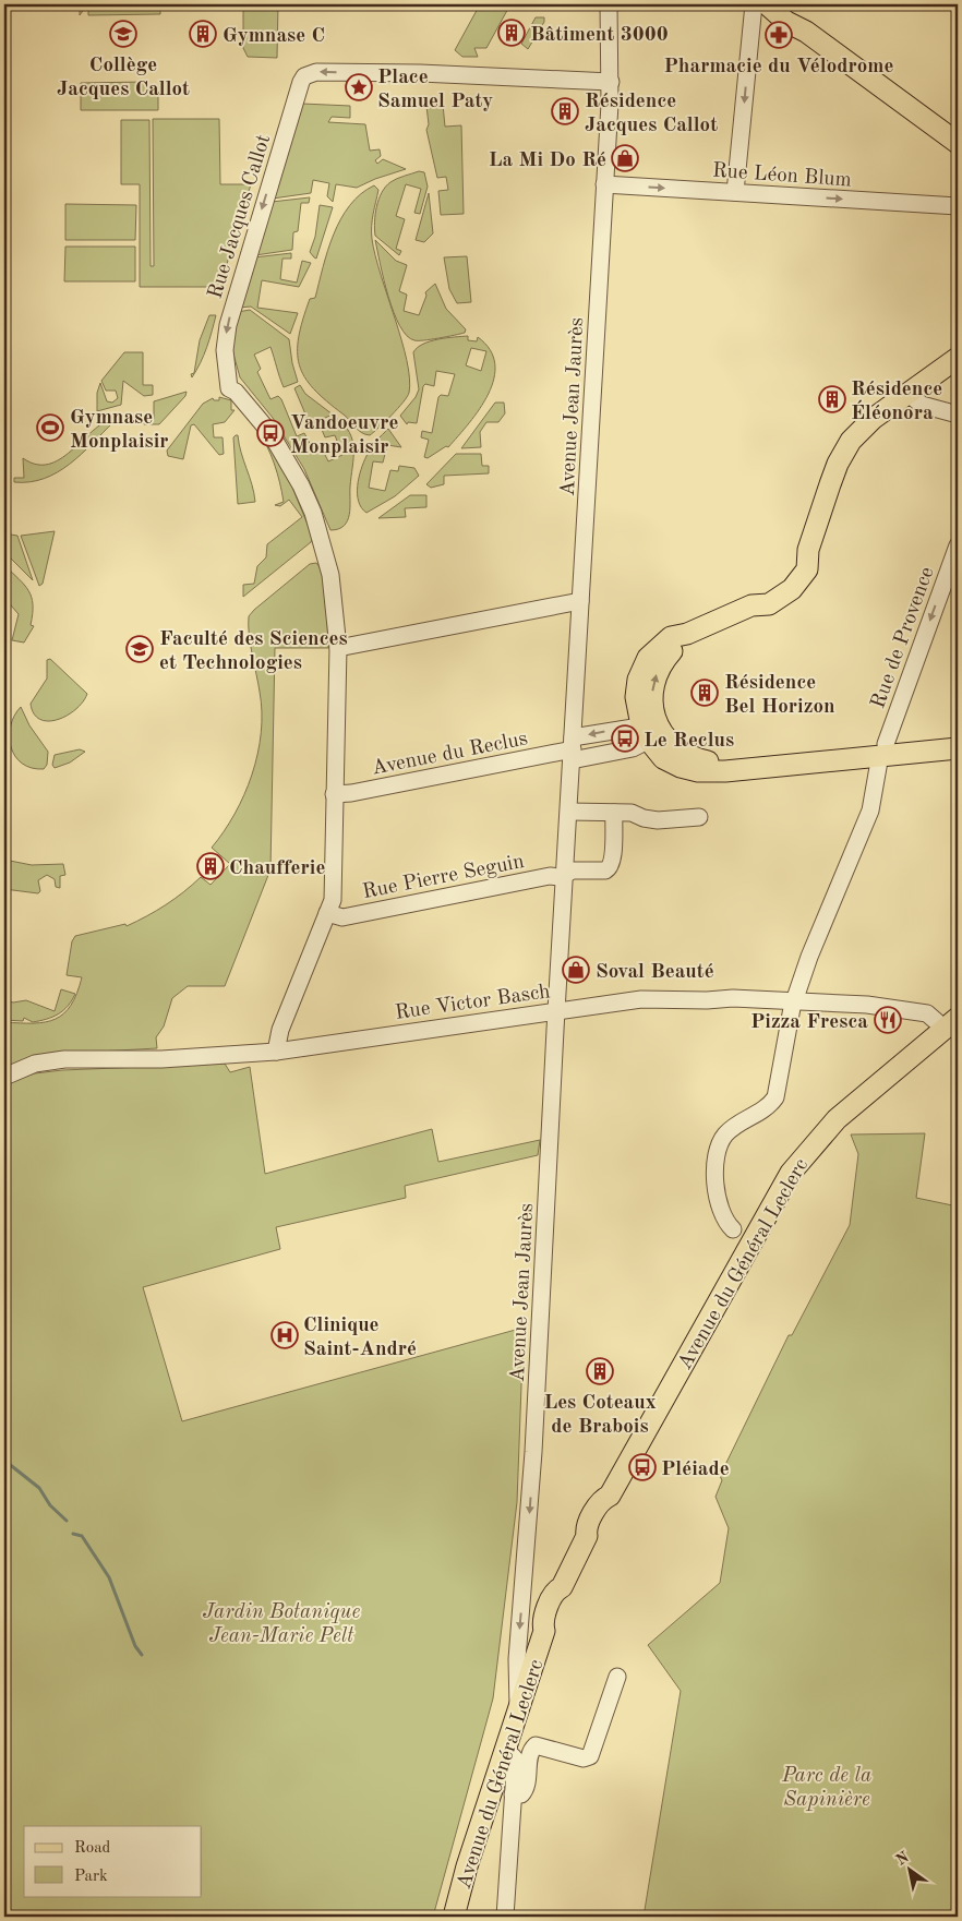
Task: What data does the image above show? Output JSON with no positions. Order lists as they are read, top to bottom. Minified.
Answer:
{"streets":{"main road":["Avenue du Général Leclerc"],"street":["Rue Léon Blum","Rue Jacques Callot","Avenue Jean Jaurès","Rue de Provence","Avenue du Reclus","Rue Pierre Seguin","Rue Victor Basch"]},"crossings":[["Rue Léon Blum","Avenue Jean Jaurès"],["Rue Jacques Callot","Avenue Jean Jaurès"],["Rue Jacques Callot","Avenue du Reclus"],["Rue Jacques Callot","Rue Pierre Seguin"],["Rue Jacques Callot","Rue Victor Basch"],["Avenue Jean Jaurès","Avenue du Reclus"],["Avenue Jean Jaurès","Rue Pierre Seguin"],["Avenue Jean Jaurès","Rue Victor Basch"],["Avenue Jean Jaurès","Avenue du Général Leclerc"],["Rue de Provence","Rue Victor Basch"],["Rue Victor Basch","Avenue du Général Leclerc"]],"one_way":["Rue Léon Blum","Avenue Jean Jaurès"],"parks":["Jardin Botanique Jean-Marie Pelt","Parc de la Sapinière"],"places":{"building":["Bâtiment 3000","Gymnase C","Résidence Jacques Callot","Résidence Éléonora","Résidence Bel Horizon","Chaufferie","Les Coteaux de Brabois"],"school or university":["Collège Jacques Callot","Faculté des Sciences et Technologies"],"pharmacy":["Pharmacie du Vélodrome"],"place":["Place Samuel Paty"],"shop":["La Mi Do Ré","Soval Beauté"],"sports":["Gymnase Monplaisir"],"bus stop":["Vandoeuvre Monplaisir","Le Reclus","Pléiade"],"restaurant":["Pizza Fresca"],"hospital":["Clinique Saint-André"]},"legend":["Road","Park"],"north":"top left"}
